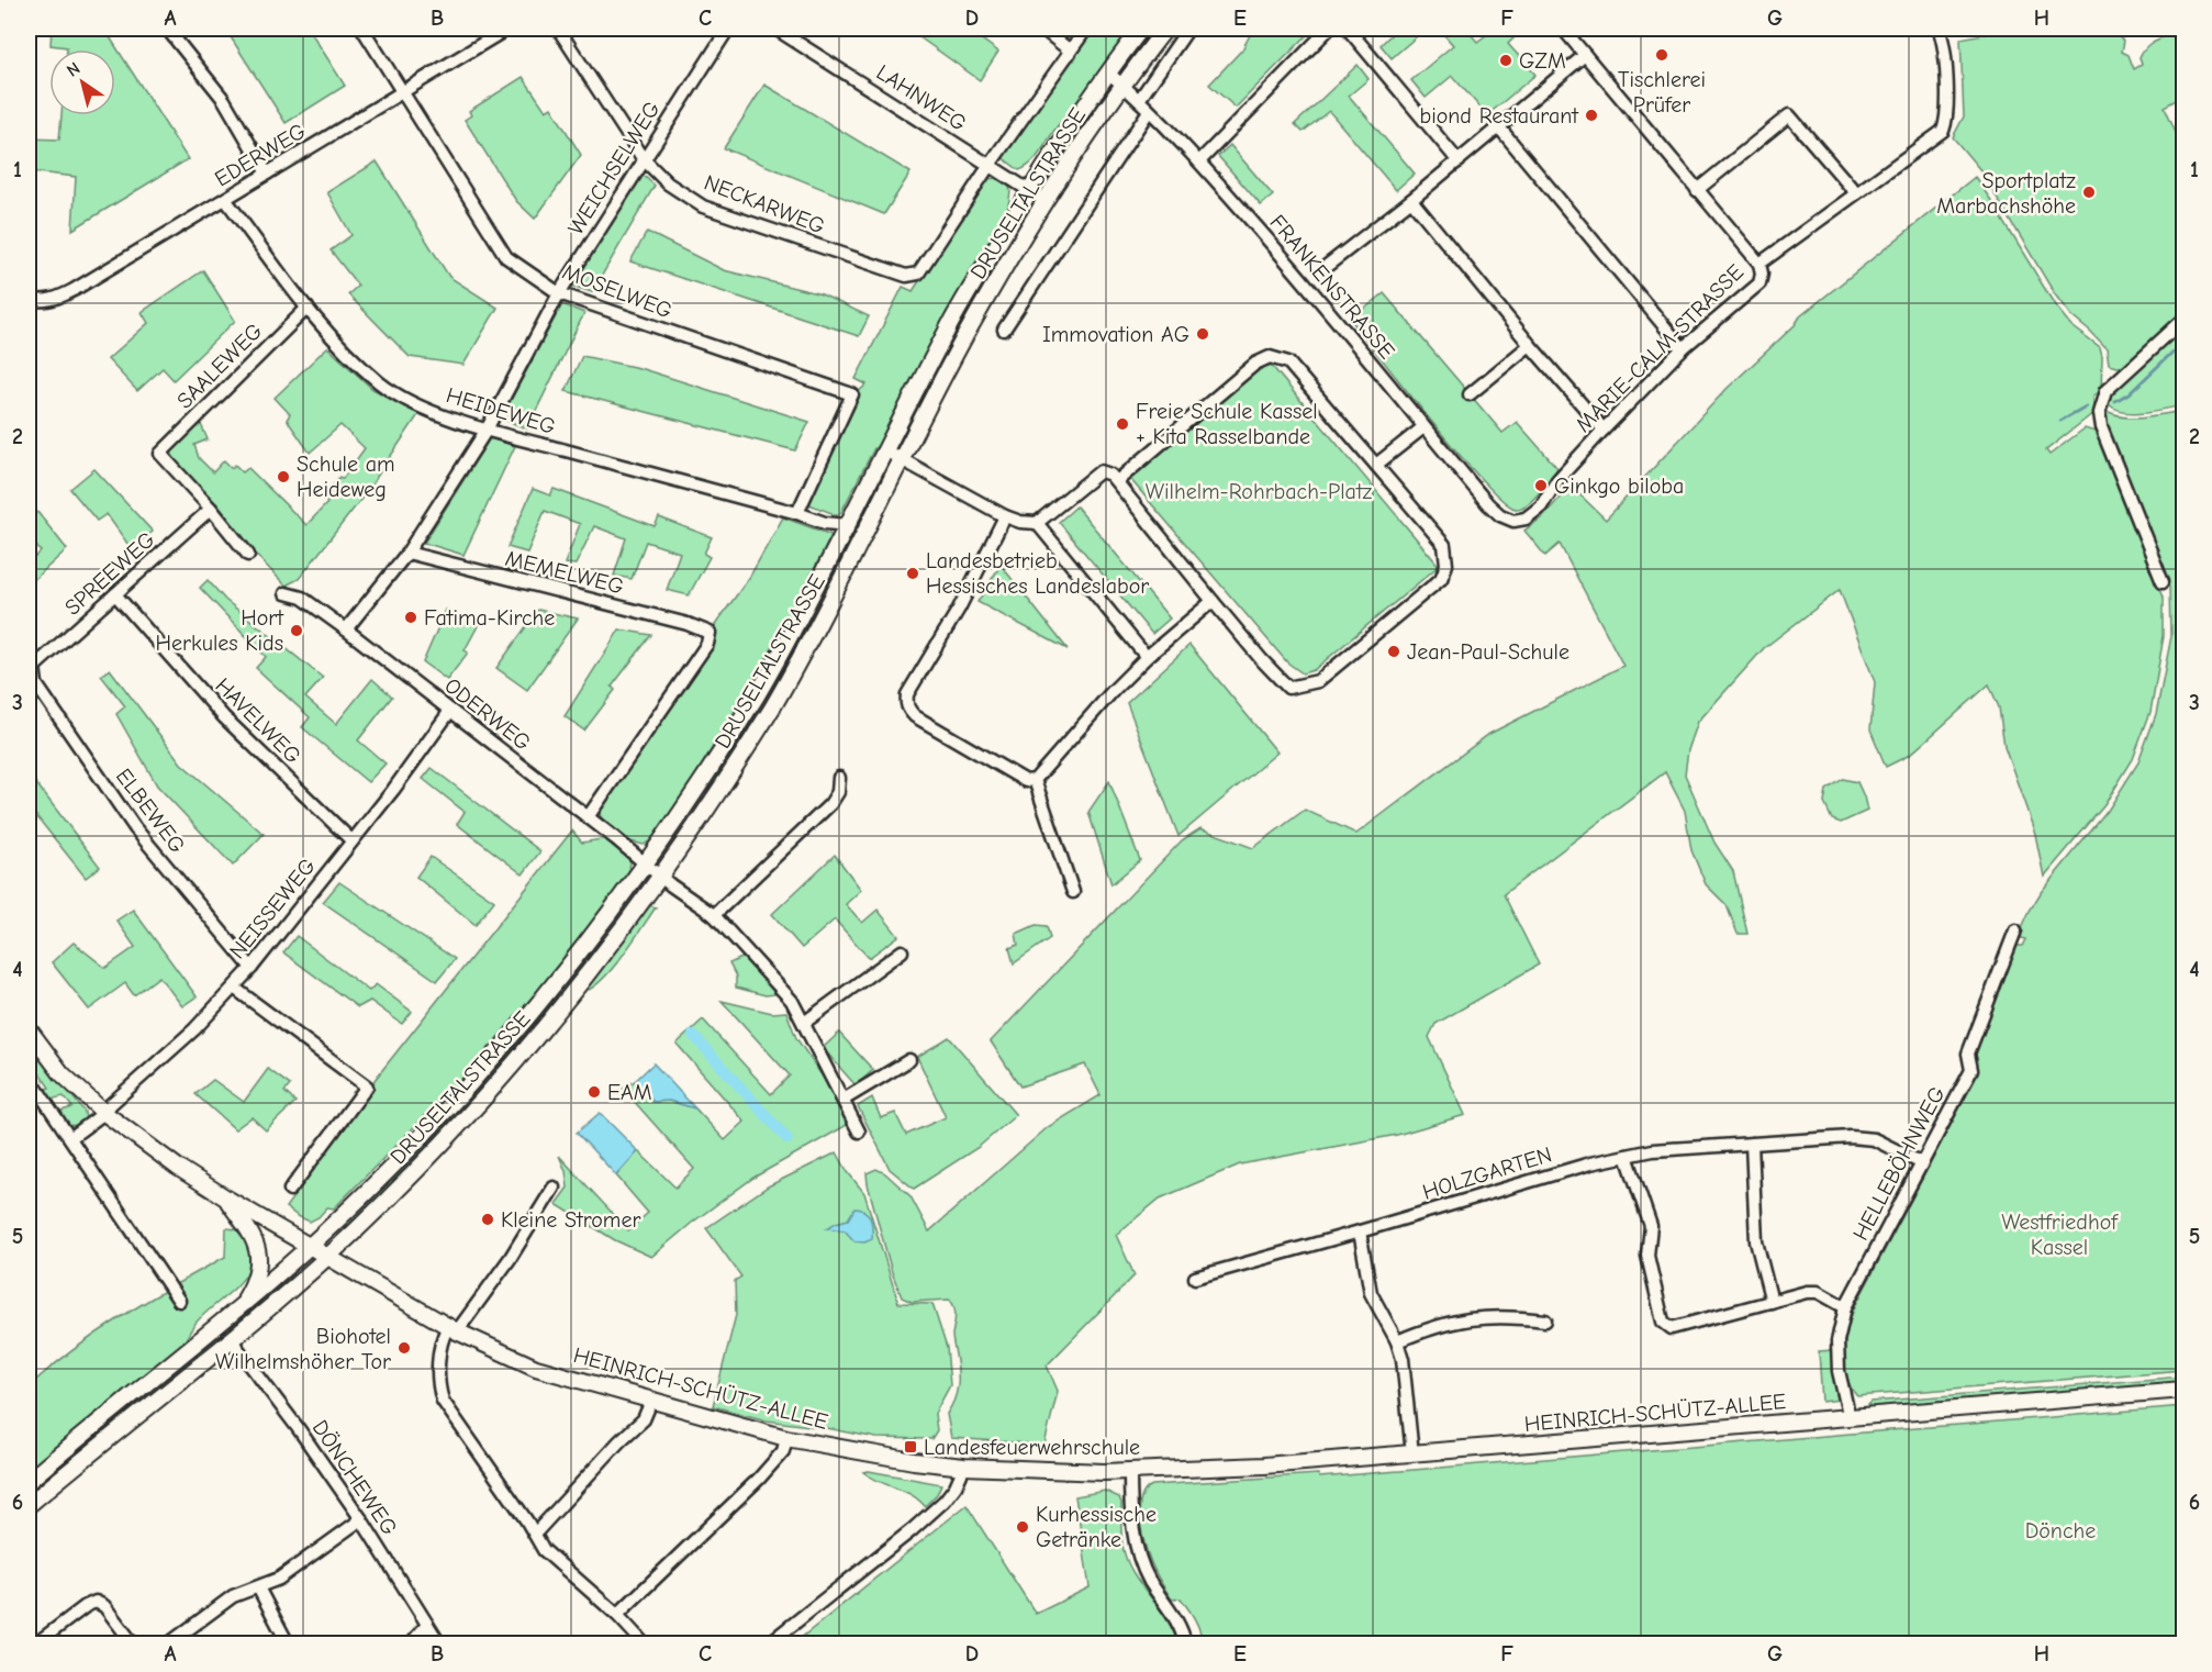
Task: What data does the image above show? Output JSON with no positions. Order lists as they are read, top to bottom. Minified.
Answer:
{"streets":{"main road":["DRUSELTALSTRASSE","HEINRICH-SCHÜTZ-ALLEE"],"street":["LAHNWEG","EDERWEG","WEICHSELWEG","NECKARWEG","FRANKENSTRASSE","MOSELWEG","MARIE-CALM-STRASSE","SAALEWEG","HEIDEWEG","MEMELWEG","SPREEWEG","ODERWEG","HAVELWEG","ELBEWEG","NEISSEWEG","HELLEBÖHNWEG","HOLZGARTEN","DÖNCHEWEG"]},"crossings":[["LAHNWEG","DRUSELTALSTRASSE"],["EDERWEG","MOSELWEG"],["EDERWEG","HEIDEWEG"],["WEICHSELWEG","NECKARWEG"],["WEICHSELWEG","MOSELWEG"],["WEICHSELWEG","HEIDEWEG"],["WEICHSELWEG","MEMELWEG"],["WEICHSELWEG","ODERWEG"],["DRUSELTALSTRASSE","NECKARWEG"],["DRUSELTALSTRASSE","FRANKENSTRASSE"],["DRUSELTALSTRASSE","HEIDEWEG"],["DRUSELTALSTRASSE","ODERWEG"],["DRUSELTALSTRASSE","HEINRICH-SCHÜTZ-ALLEE"],["DRUSELTALSTRASSE","DÖNCHEWEG"],["FRANKENSTRASSE","MARIE-CALM-STRASSE"],["MOSELWEG","HEIDEWEG"],["SAALEWEG","HEIDEWEG"],["SAALEWEG","SPREEWEG"],["MEMELWEG","ODERWEG"],["SPREEWEG","HAVELWEG"],["SPREEWEG","ELBEWEG"],["ODERWEG","NEISSEWEG"],["HAVELWEG","NEISSEWEG"],["ELBEWEG","NEISSEWEG"],["HELLEBÖHNWEG","HOLZGARTEN"],["HELLEBÖHNWEG","HEINRICH-SCHÜTZ-ALLEE"]],"parks":["Wilhelm-Rohrbach-Platz","Westfriedhof Kassel","Dönche"],"places":{"other":["Tischlerei Prüfer","GZM","biond Restaurant","Sportplatz Marbachshöhe","Immovation AG","Freie Schule Kassel + Kita Rasselbande","Schule am Heideweg","Ginkgo biloba","Landesbetrieb Hessisches Landeslabor","Fatima-Kirche","Hort Herkules Kids","Jean-Paul-Schule","EAM","Kleine Stromer","Biohotel Wilhelmshöher Tor","Kurhessische Getränke"],"transit":["Landesfeuerwehrschule"]},"north":"top left","grid":{"columns":["A","B","C","D","E","F","G","H"],"rows":["1","2","3","4","5","6"]}}
